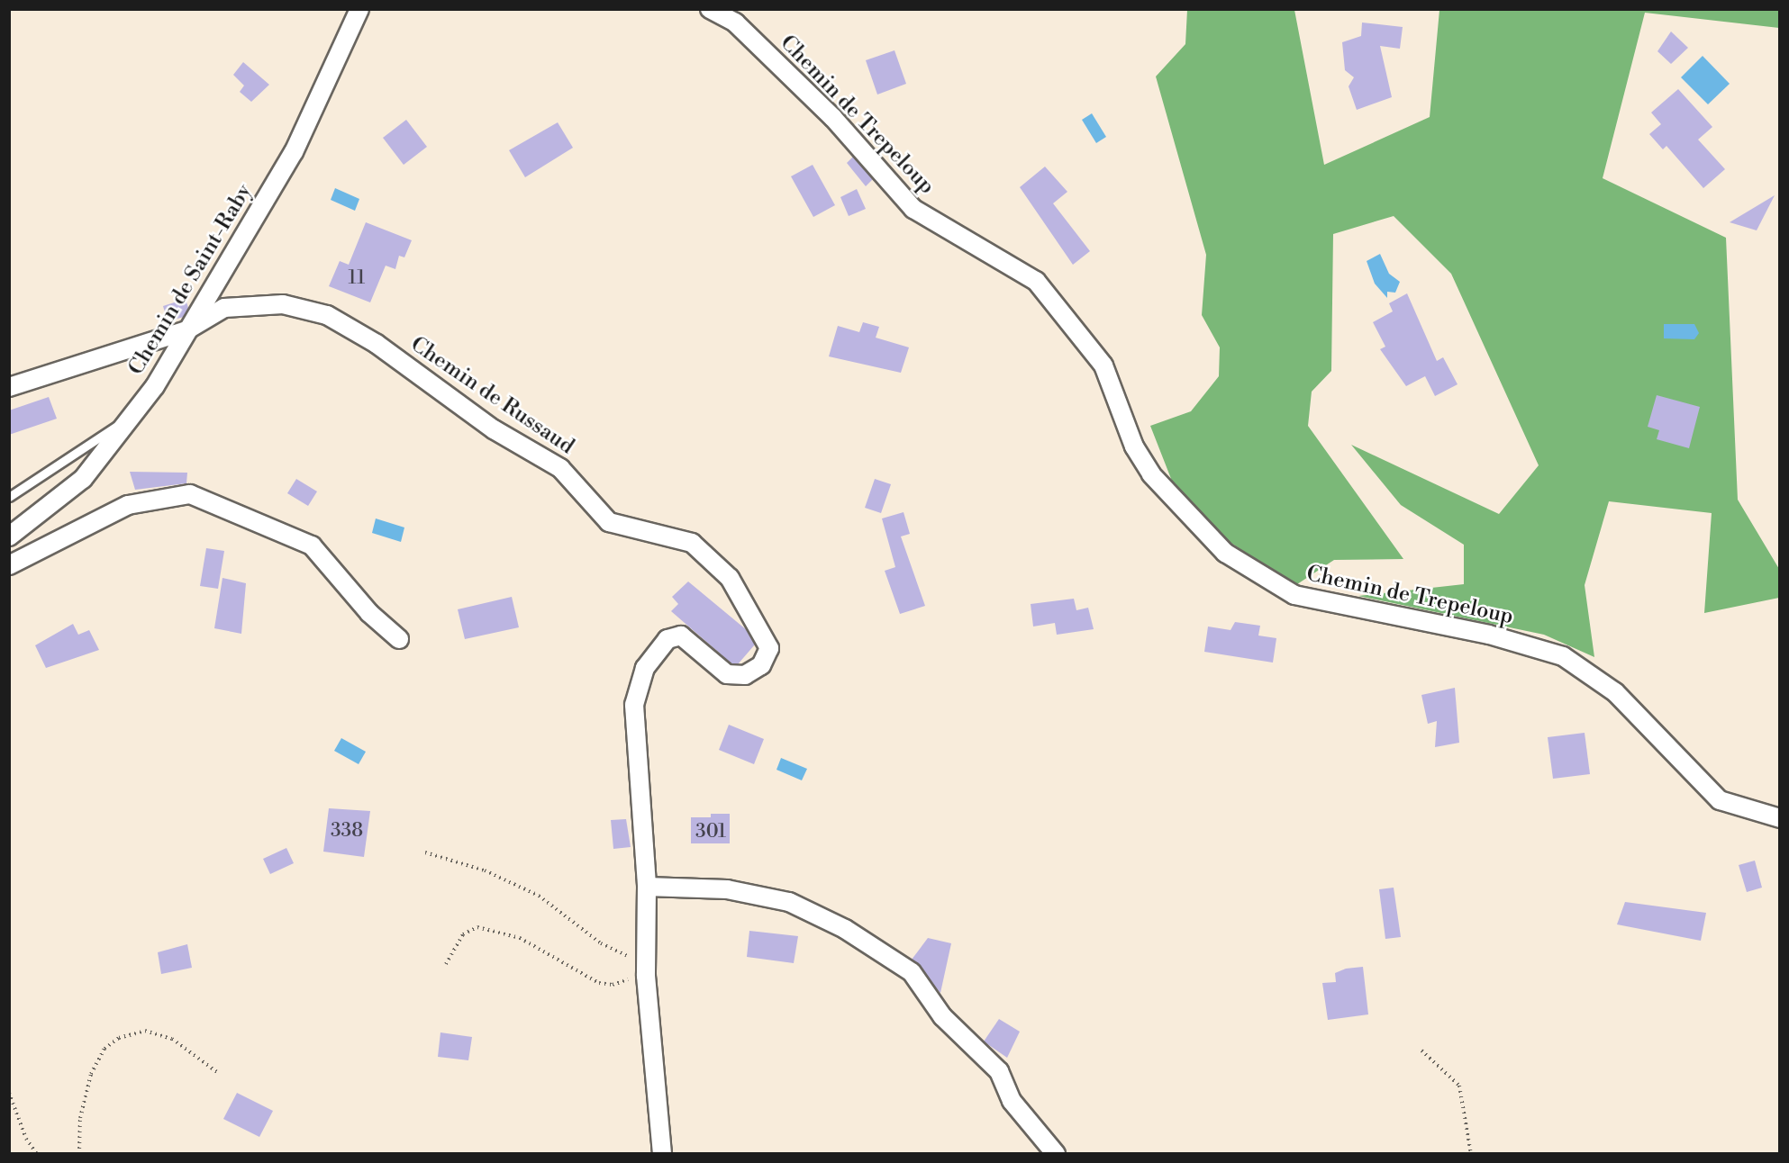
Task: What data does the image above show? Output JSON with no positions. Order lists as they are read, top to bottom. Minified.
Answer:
{"streets":{"street":["Chemin de Trepeloup","Chemin de Saint-Raby","Chemin de Russaud"]},"crossings":[["Chemin de Saint-Raby","Chemin de Russaud"]],"house_numbers":["11","338","301"]}
